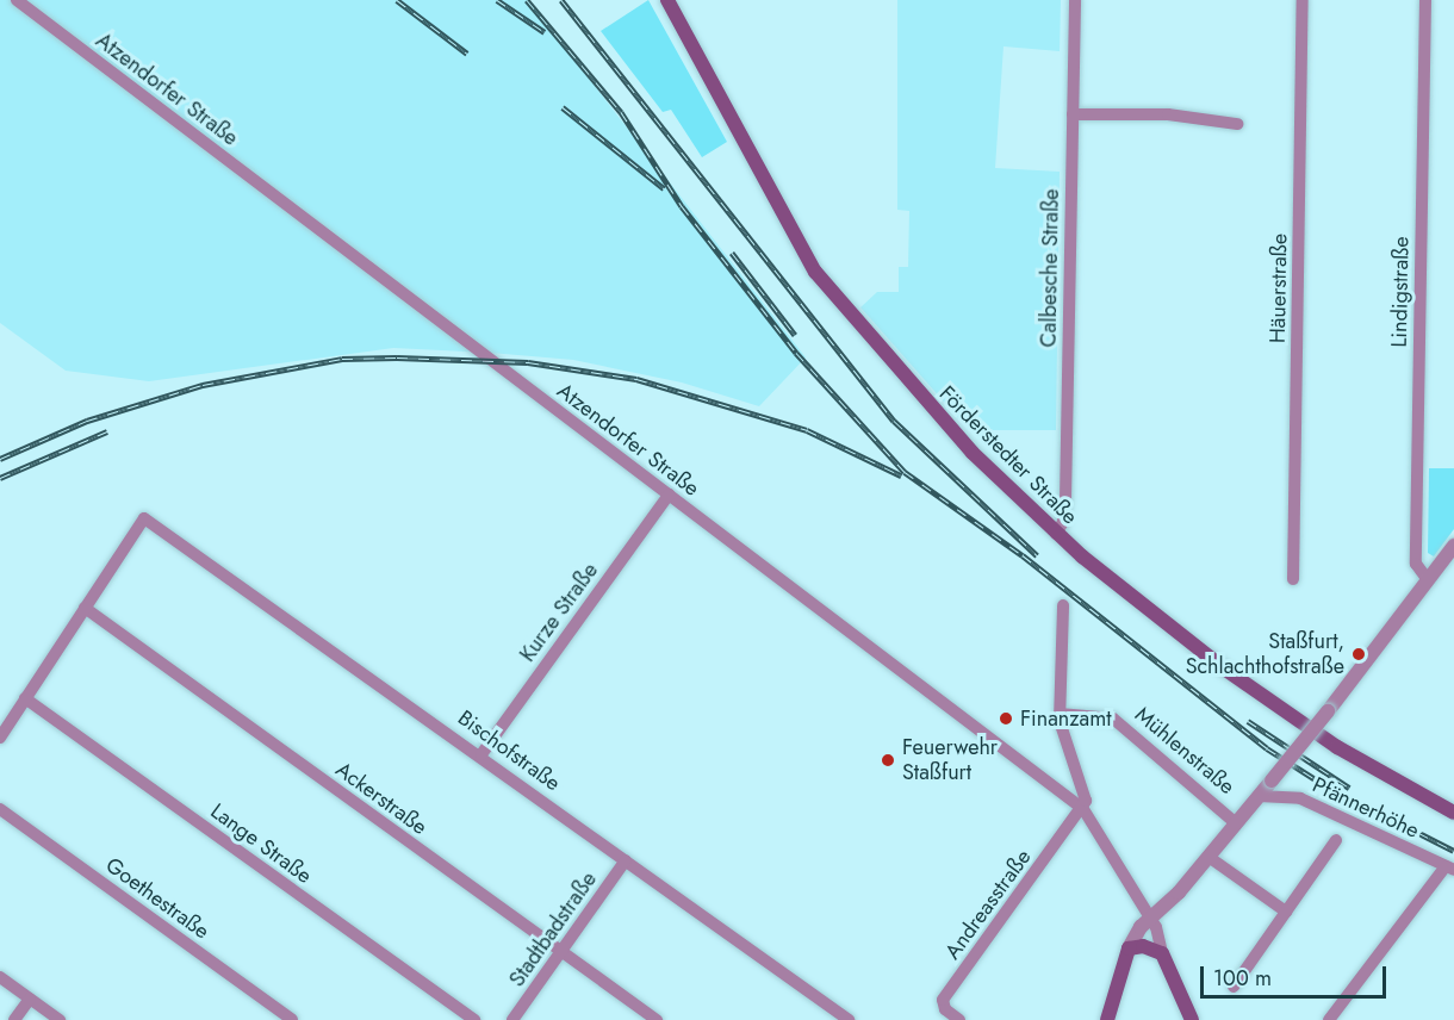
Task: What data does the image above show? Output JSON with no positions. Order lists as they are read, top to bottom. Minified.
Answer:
{"streets":{"main road":["Förderstedter Straße"],"street":["Atzendorfer Straße","Calbesche Straße","Häuerstraße","Lindigstraße","Kurze Straße","Bischofstraße","Mühlenstraße","Ackerstraße","Pfännerhöhe","Lange Straße","Goethestraße","Andreasstraße","Stadtbadstraße"]},"crossings":[["Atzendorfer Straße","Kurze Straße"],["Atzendorfer Straße","Andreasstraße"],["Calbesche Straße","Förderstedter Straße"],["Kurze Straße","Bischofstraße"],["Bischofstraße","Ackerstraße"],["Bischofstraße","Stadtbadstraße"],["Ackerstraße","Stadtbadstraße"]],"places":["Staßfurt, Schlachthofstraße","Finanzamt","Feuerwehr Staßfurt"],"scale_bar":"100 m"}
